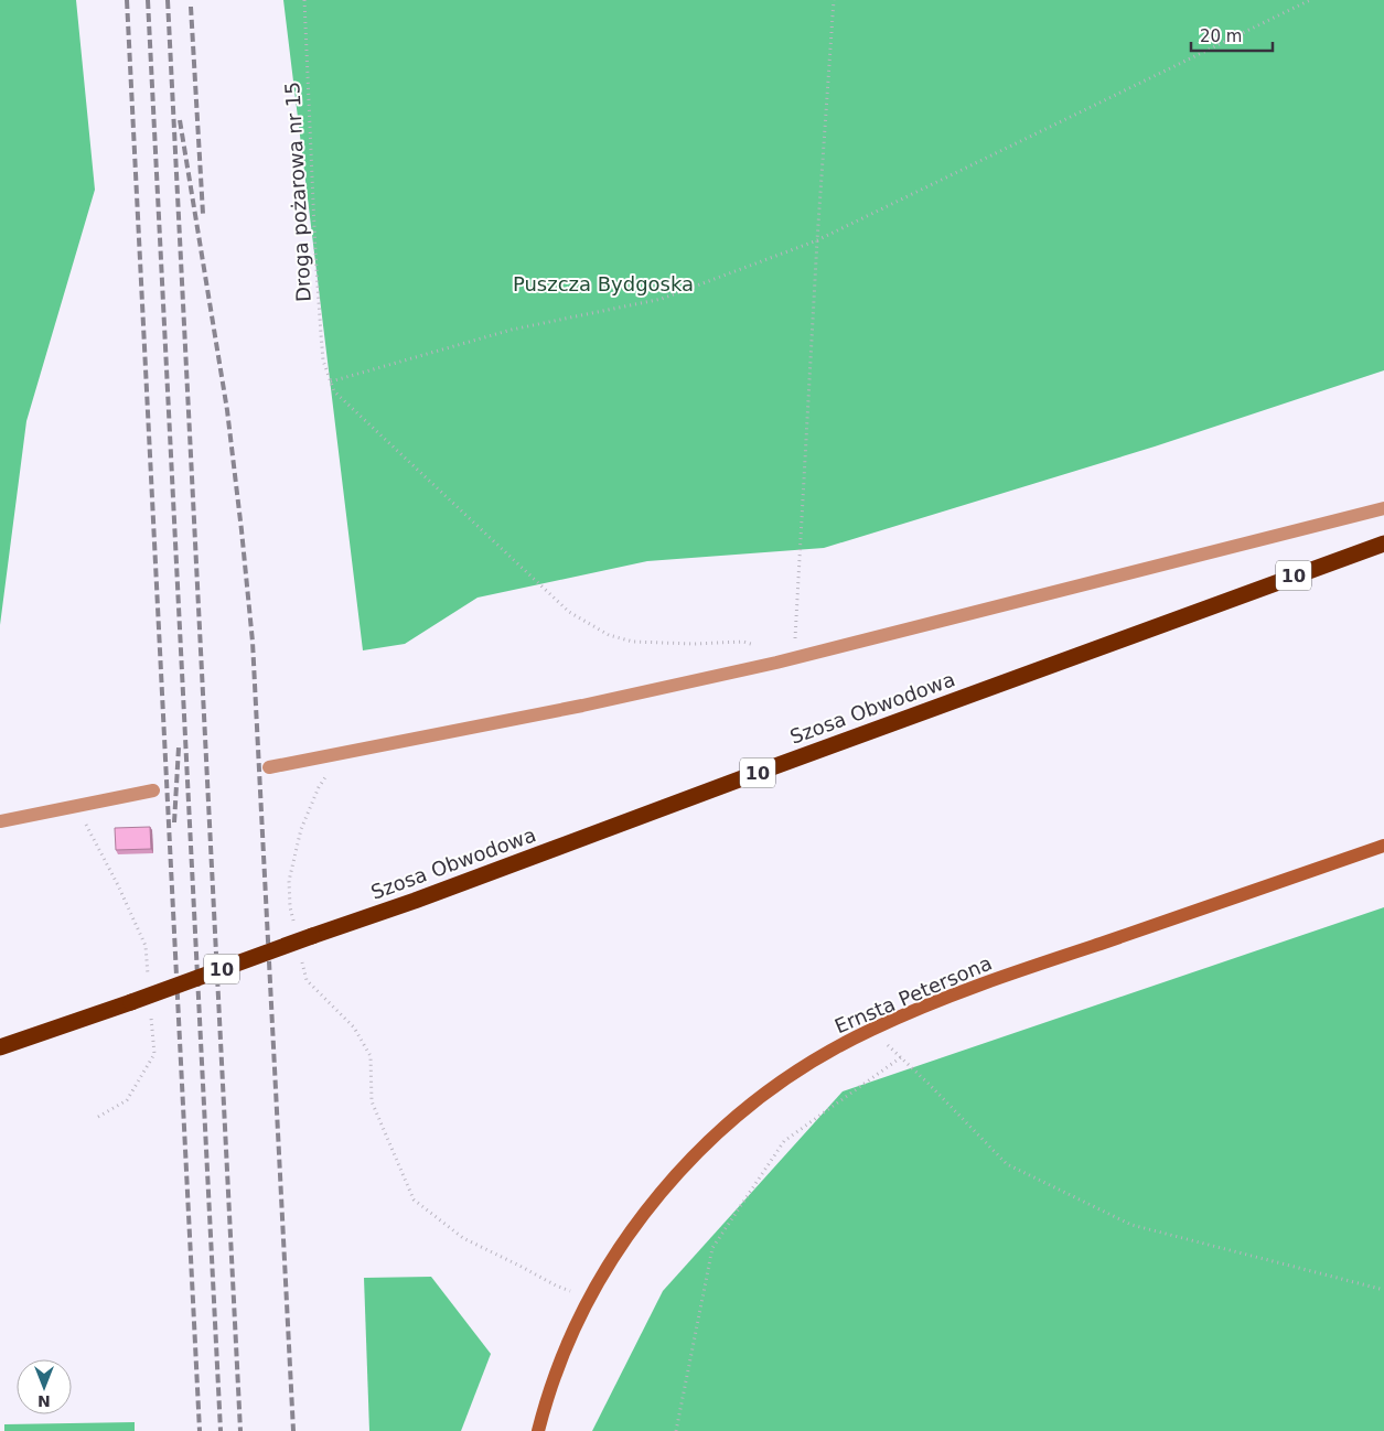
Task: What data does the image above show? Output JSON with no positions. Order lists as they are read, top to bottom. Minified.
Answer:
{"streets":{"highway":["10","Szosa Obwodowa"],"street":["Ernsta Petersona"],"path":["Droga pożarowa nr 15"]},"parks":["Puszcza Bydgoska"],"scale_bar":"20 m","north":"bottom"}
